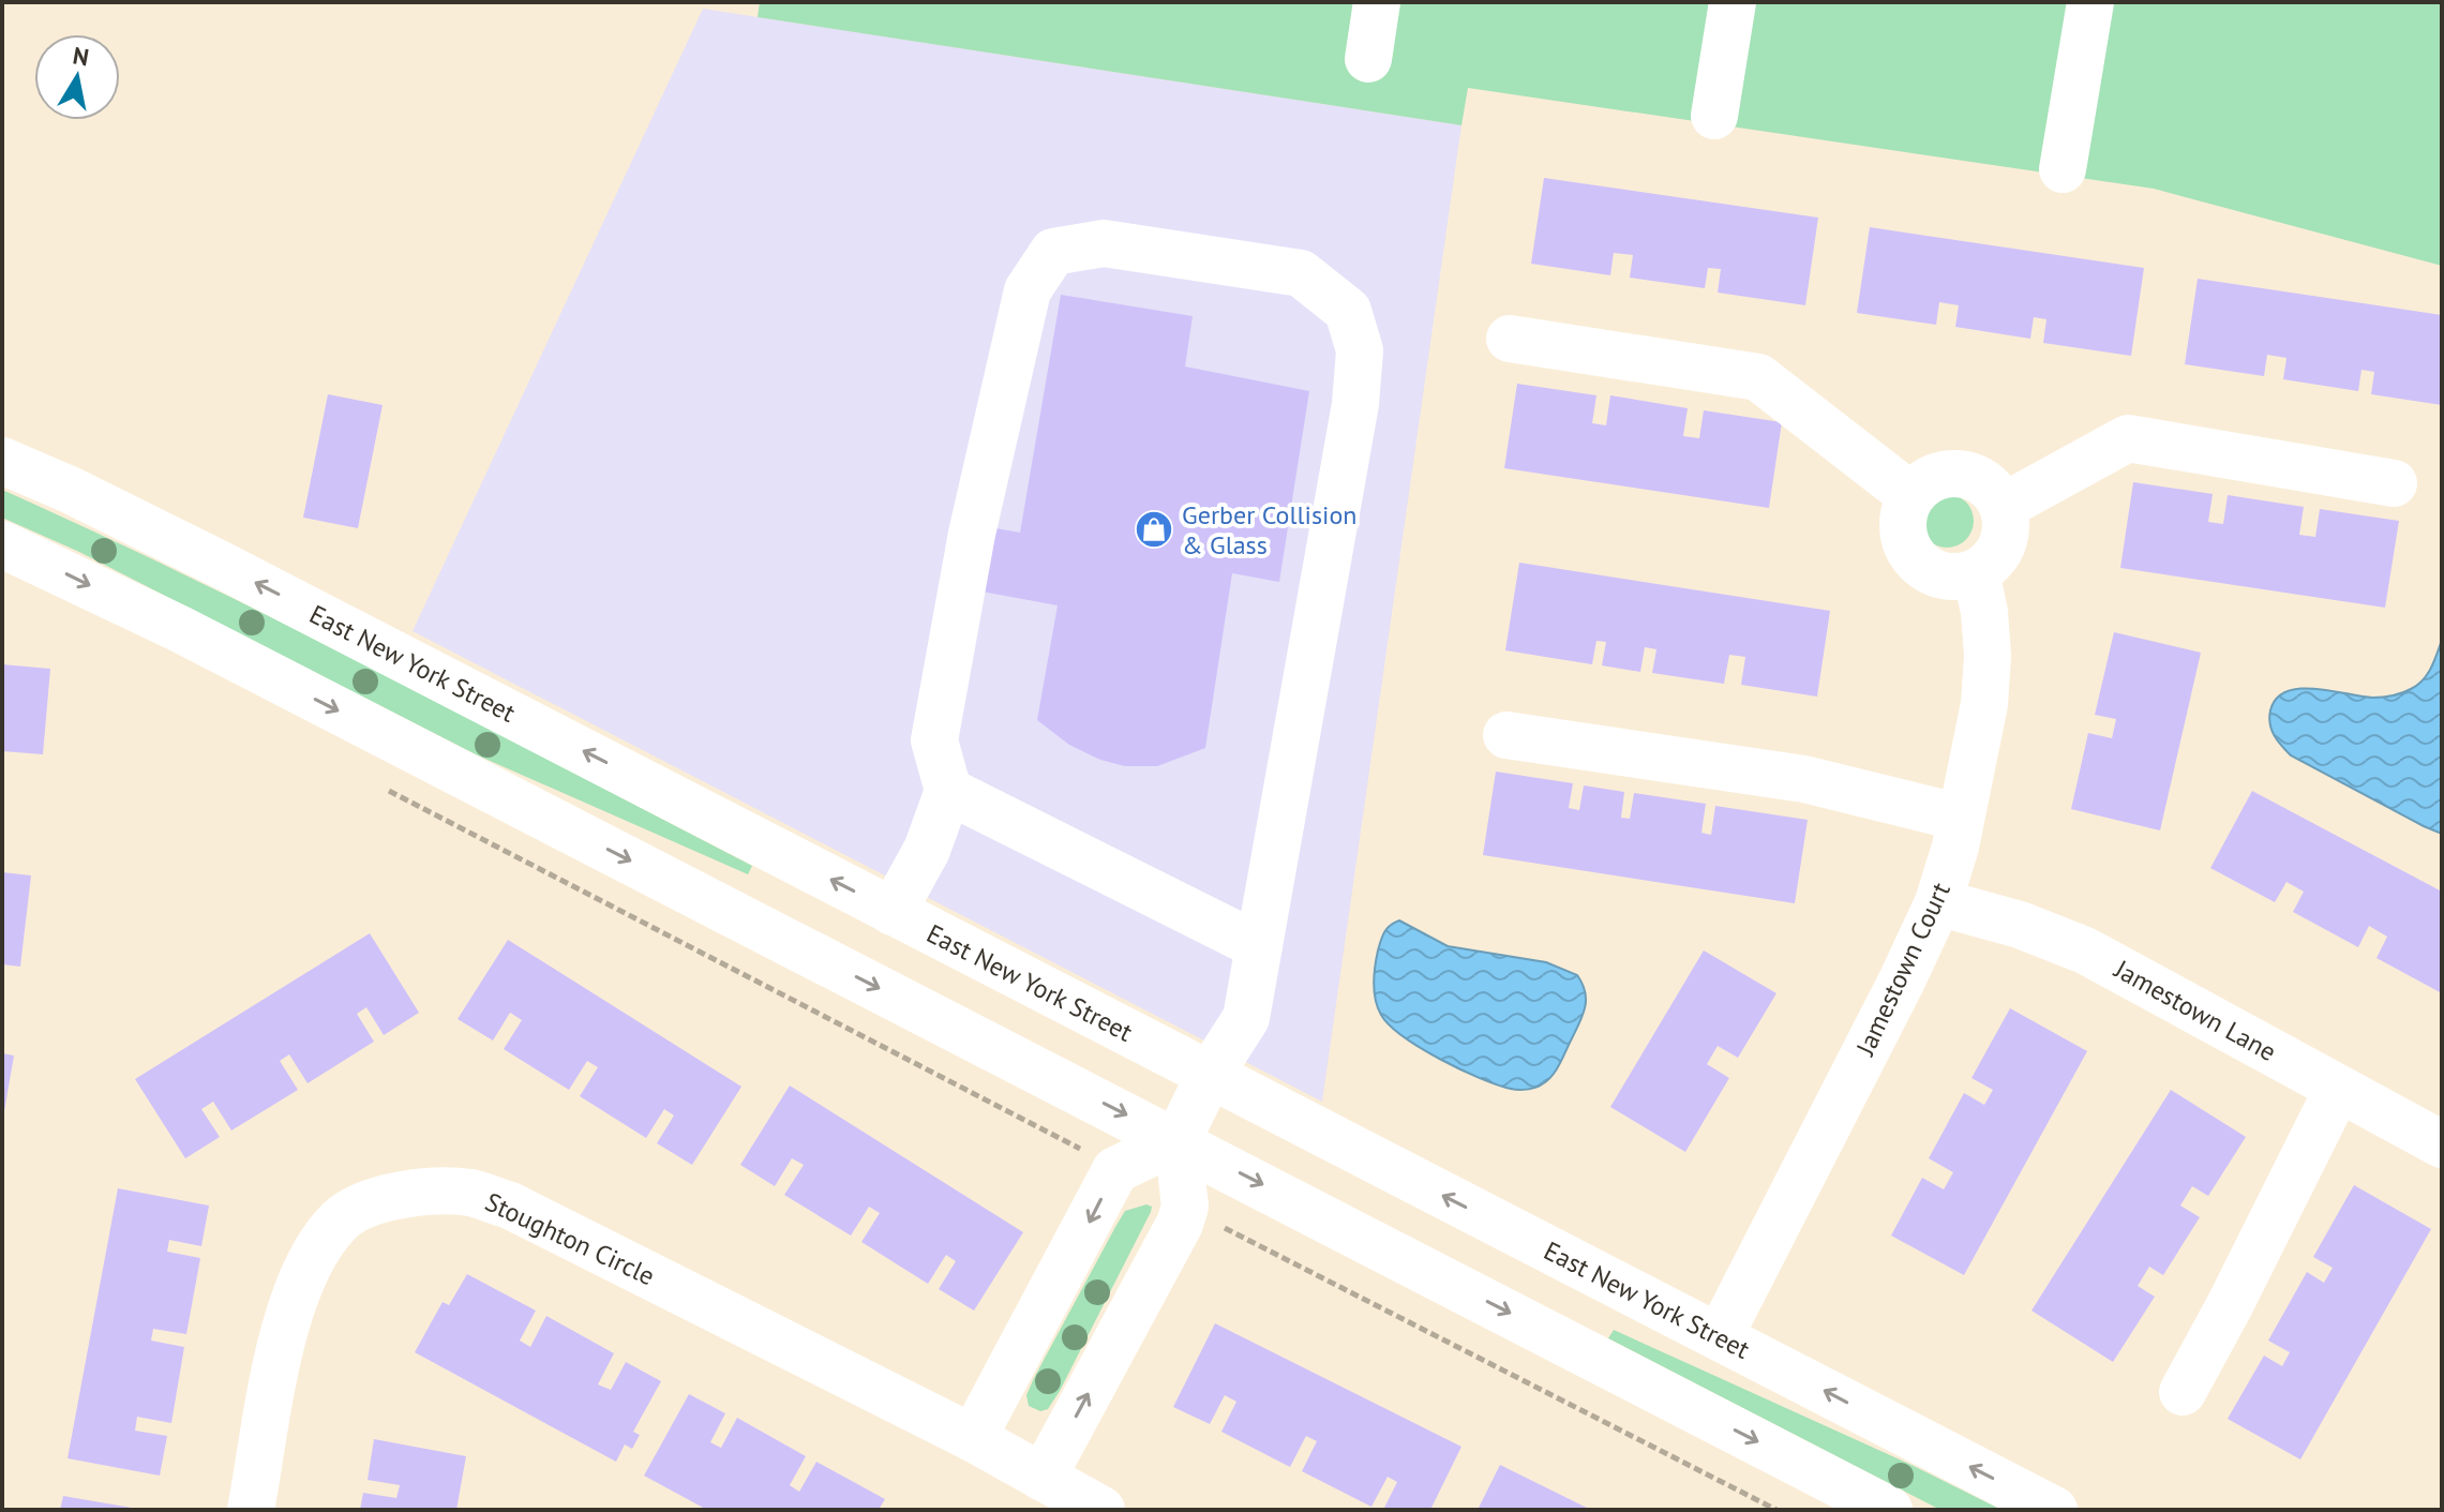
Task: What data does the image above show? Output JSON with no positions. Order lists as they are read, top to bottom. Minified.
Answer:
{"streets":{"main road":["East New York Street","Jamestown Court","Jamestown Lane","Stoughton Circle"]},"crossings":[["East New York Street","Jamestown Court"],["Jamestown Court","Jamestown Lane"]],"places":{"shop":["Gerber Collision & Glass"]},"north":"top"}
